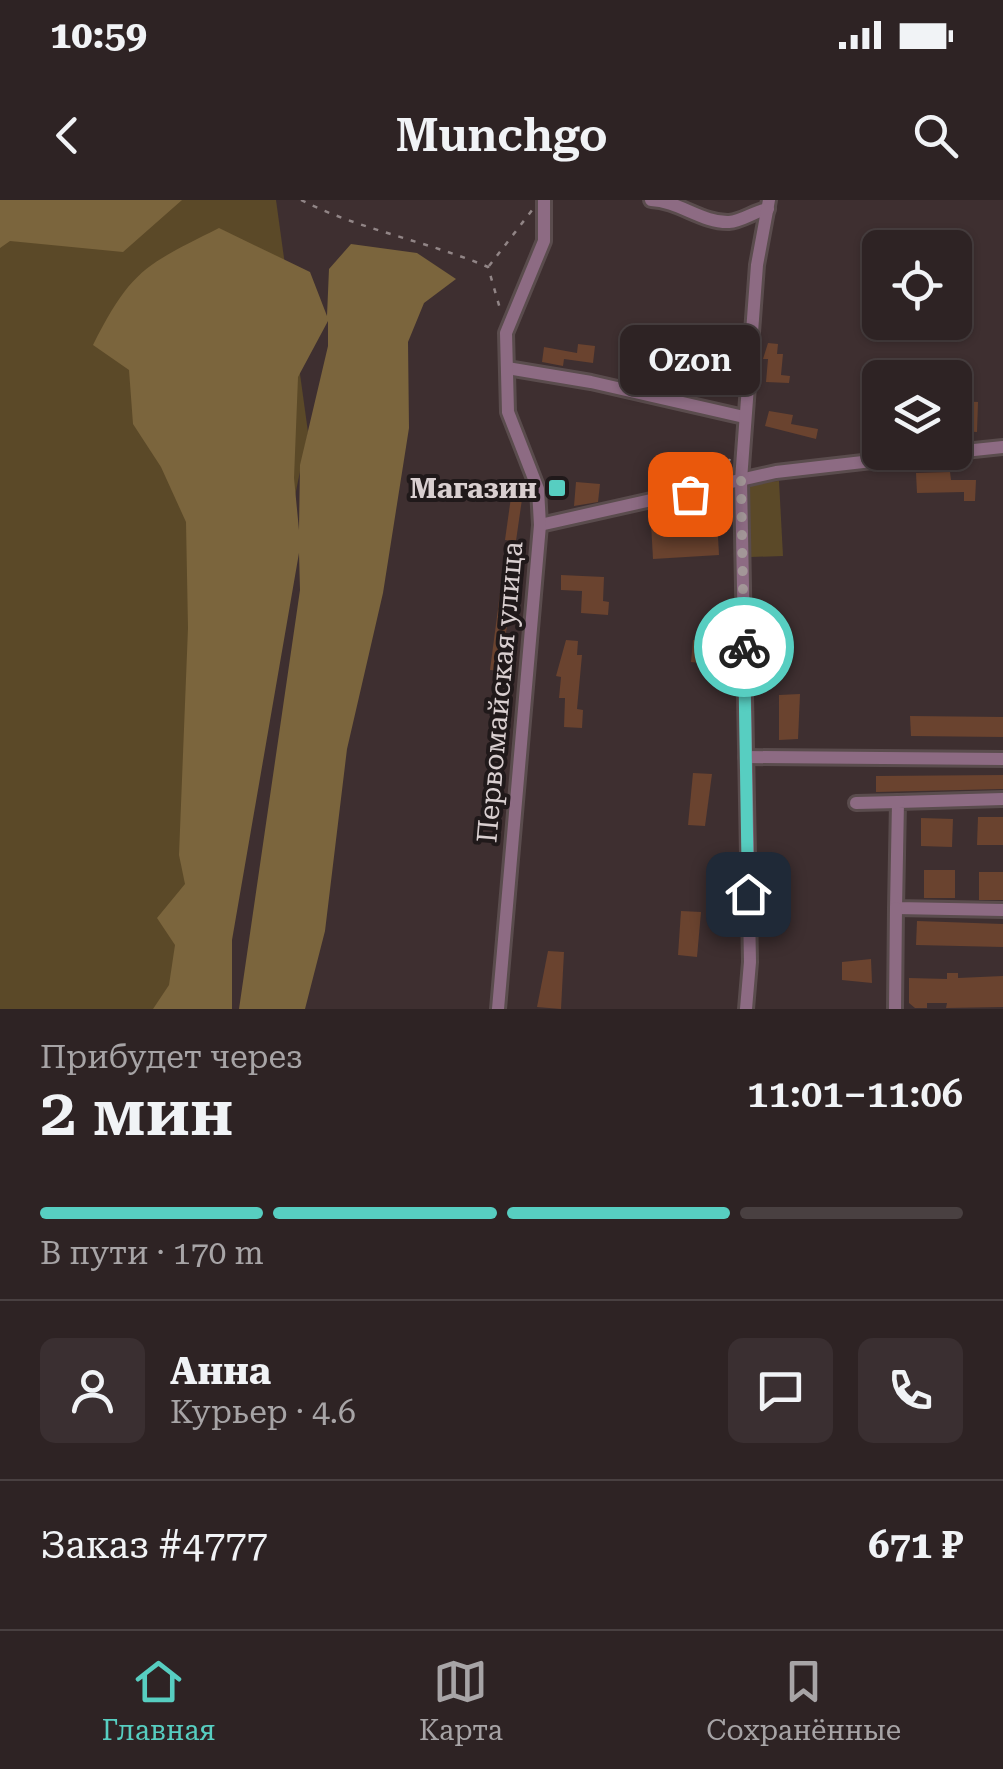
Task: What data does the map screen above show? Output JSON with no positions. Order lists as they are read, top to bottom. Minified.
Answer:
{"streets":{"street":["Первомайская улица"]},"places":{"transit":["Магазин"],"other":["Ozon"]},"page":{"status":"10:59","header":"Munchgo","bubble":"Ozon","heading":["2 мин","Прибудет через","11:01–11:06"],"panel":["Анна","Курьер · 4.6","Заказ #4777","671 ₽"],"bar":"В пути · 170 m","tabs":["Главная","Карта","Сохранённые"]}}
